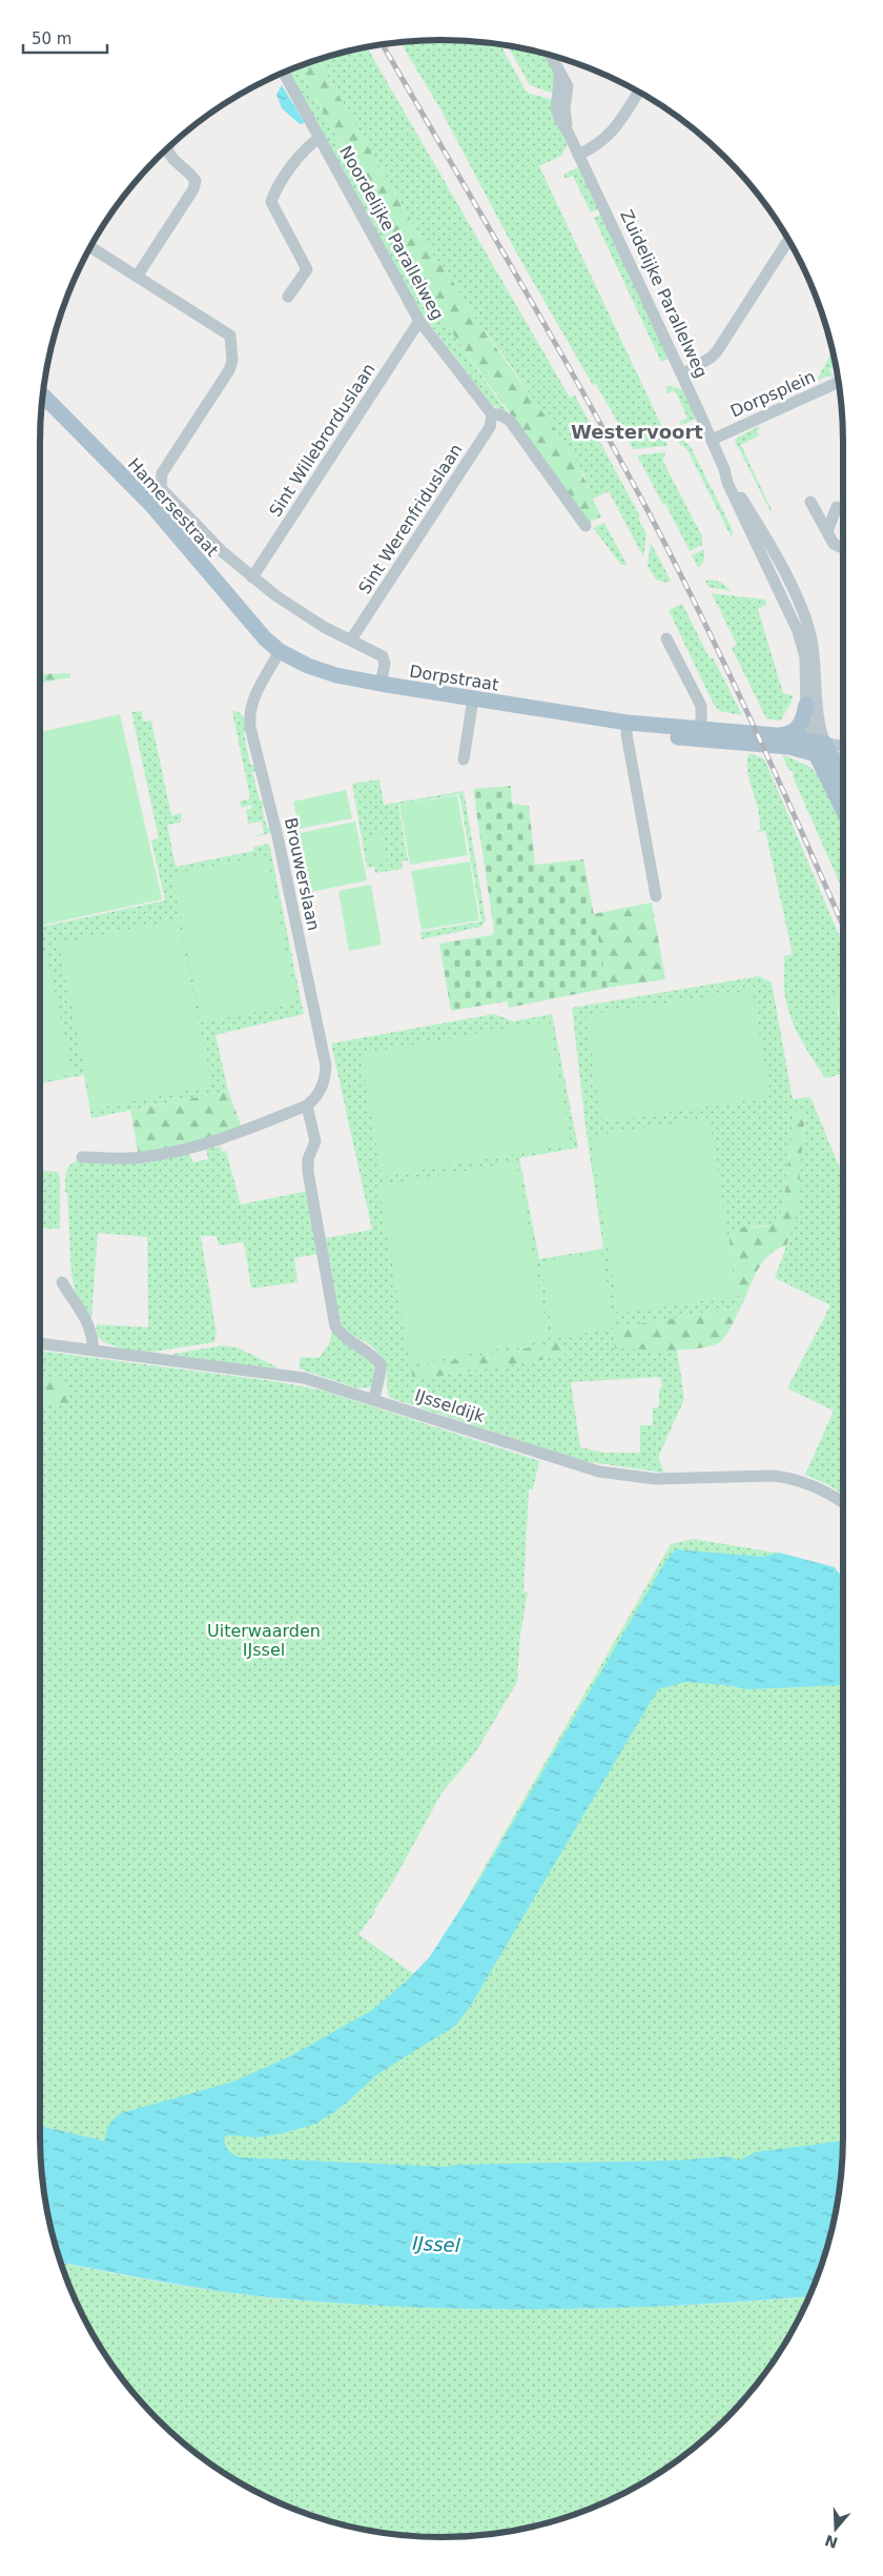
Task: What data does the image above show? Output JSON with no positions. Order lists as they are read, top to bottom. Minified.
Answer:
{"streets":{"main road":["Hamersestraat","Dorpstraat"],"street":["Noordelijke Parallelweg","Zuidelijke Parallelweg","Dorpsplein","Sint Willebrorduslaan","Sint Werenfriduslaan","Brouwerslaan","IJsseldijk"]},"crossings":[["Noordelijke Parallelweg","Sint Willebrorduslaan"],["Noordelijke Parallelweg","Sint Werenfriduslaan"],["Zuidelijke Parallelweg","Dorpsplein"],["Zuidelijke Parallelweg","Dorpstraat"],["Hamersestraat","Dorpstraat"],["Hamersestraat","Brouwerslaan"],["Dorpstraat","Brouwerslaan"]],"districts":["Westervoort"],"water":["IJssel"],"parks":["Uiterwaarden IJssel"],"scale_bar":"50 m","north":"bottom"}
